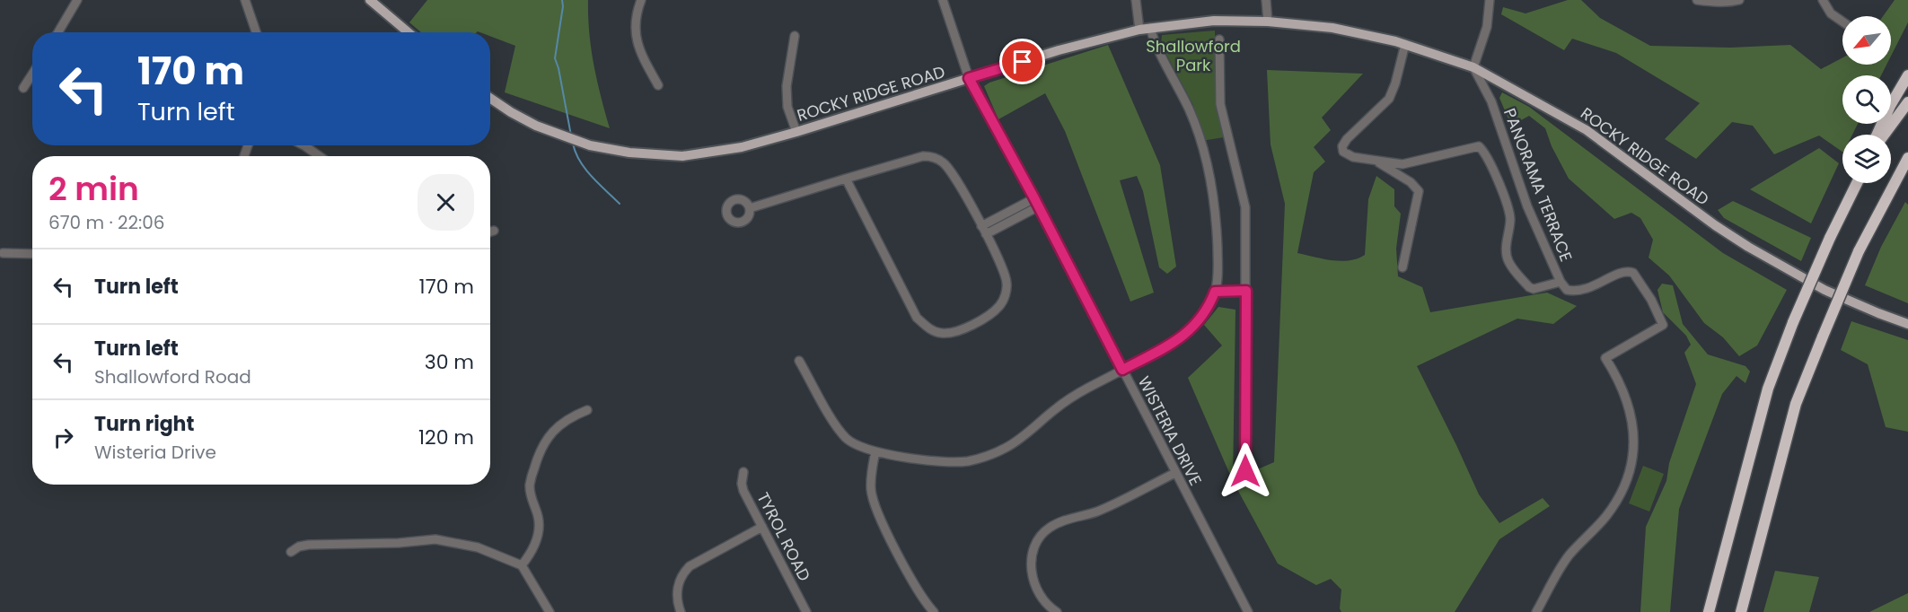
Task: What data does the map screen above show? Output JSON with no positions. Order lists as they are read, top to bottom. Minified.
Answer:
{"streets":{"main road":["ROCKY RIDGE ROAD"],"street":["PANORAMA TERRACE","WISTERIA DRIVE","TYROL ROAD"]},"crossings":[["ROCKY RIDGE ROAD","PANORAMA TERRACE"],["ROCKY RIDGE ROAD","WISTERIA DRIVE"]],"parks":["Shallowford Park"],"north":"bottom left","page":{"turn":["170 m","Turn left"],"heading":["2 min","670 m · 22:06"],"list":[{"name":"Turn left","value":"170 m"},{"name":"Turn left","note":"Shallowford Road","value":"30 m"},{"name":"Turn right","note":"Wisteria Drive","value":"120 m"}]}}
